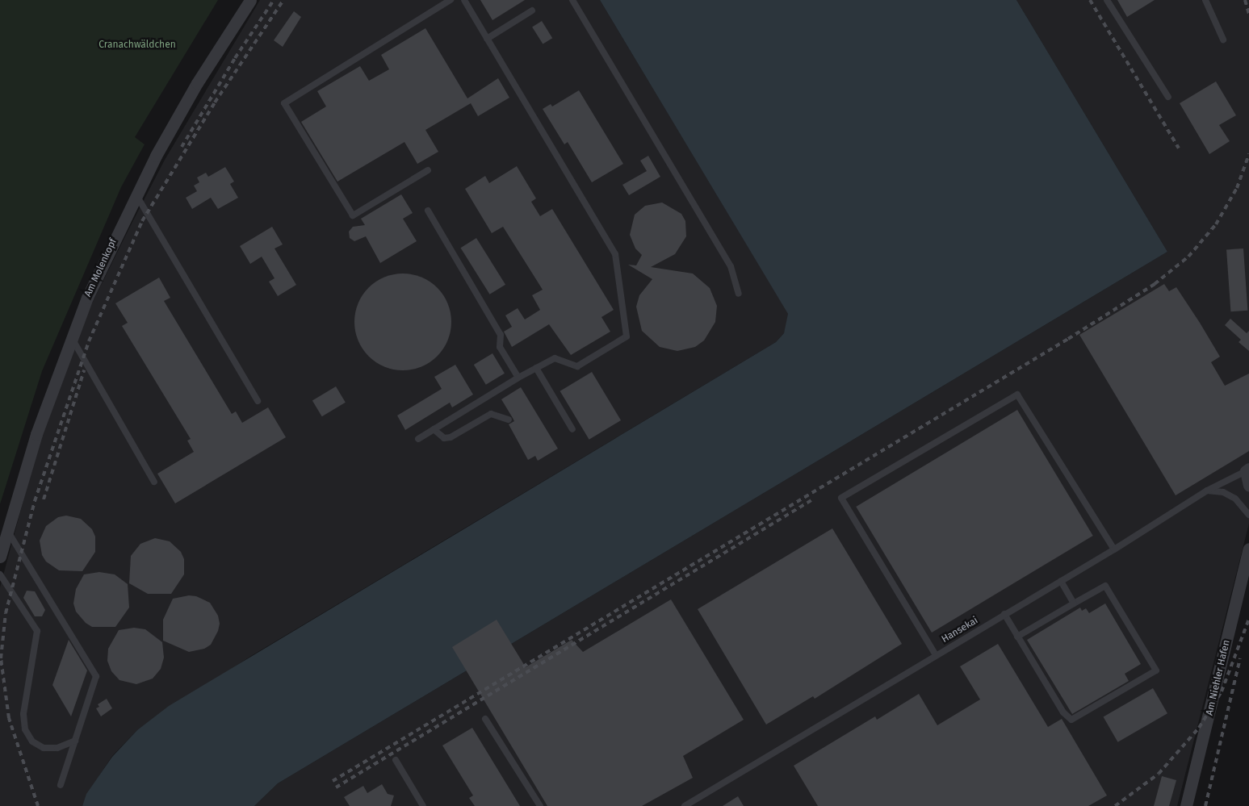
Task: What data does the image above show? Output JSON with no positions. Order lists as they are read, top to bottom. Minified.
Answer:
{"streets":{"street":["Am Molenkopf","Am Niehler Hafen"],"lane":["Hansekai"]},"parks":["Cranachwäldchen"]}
